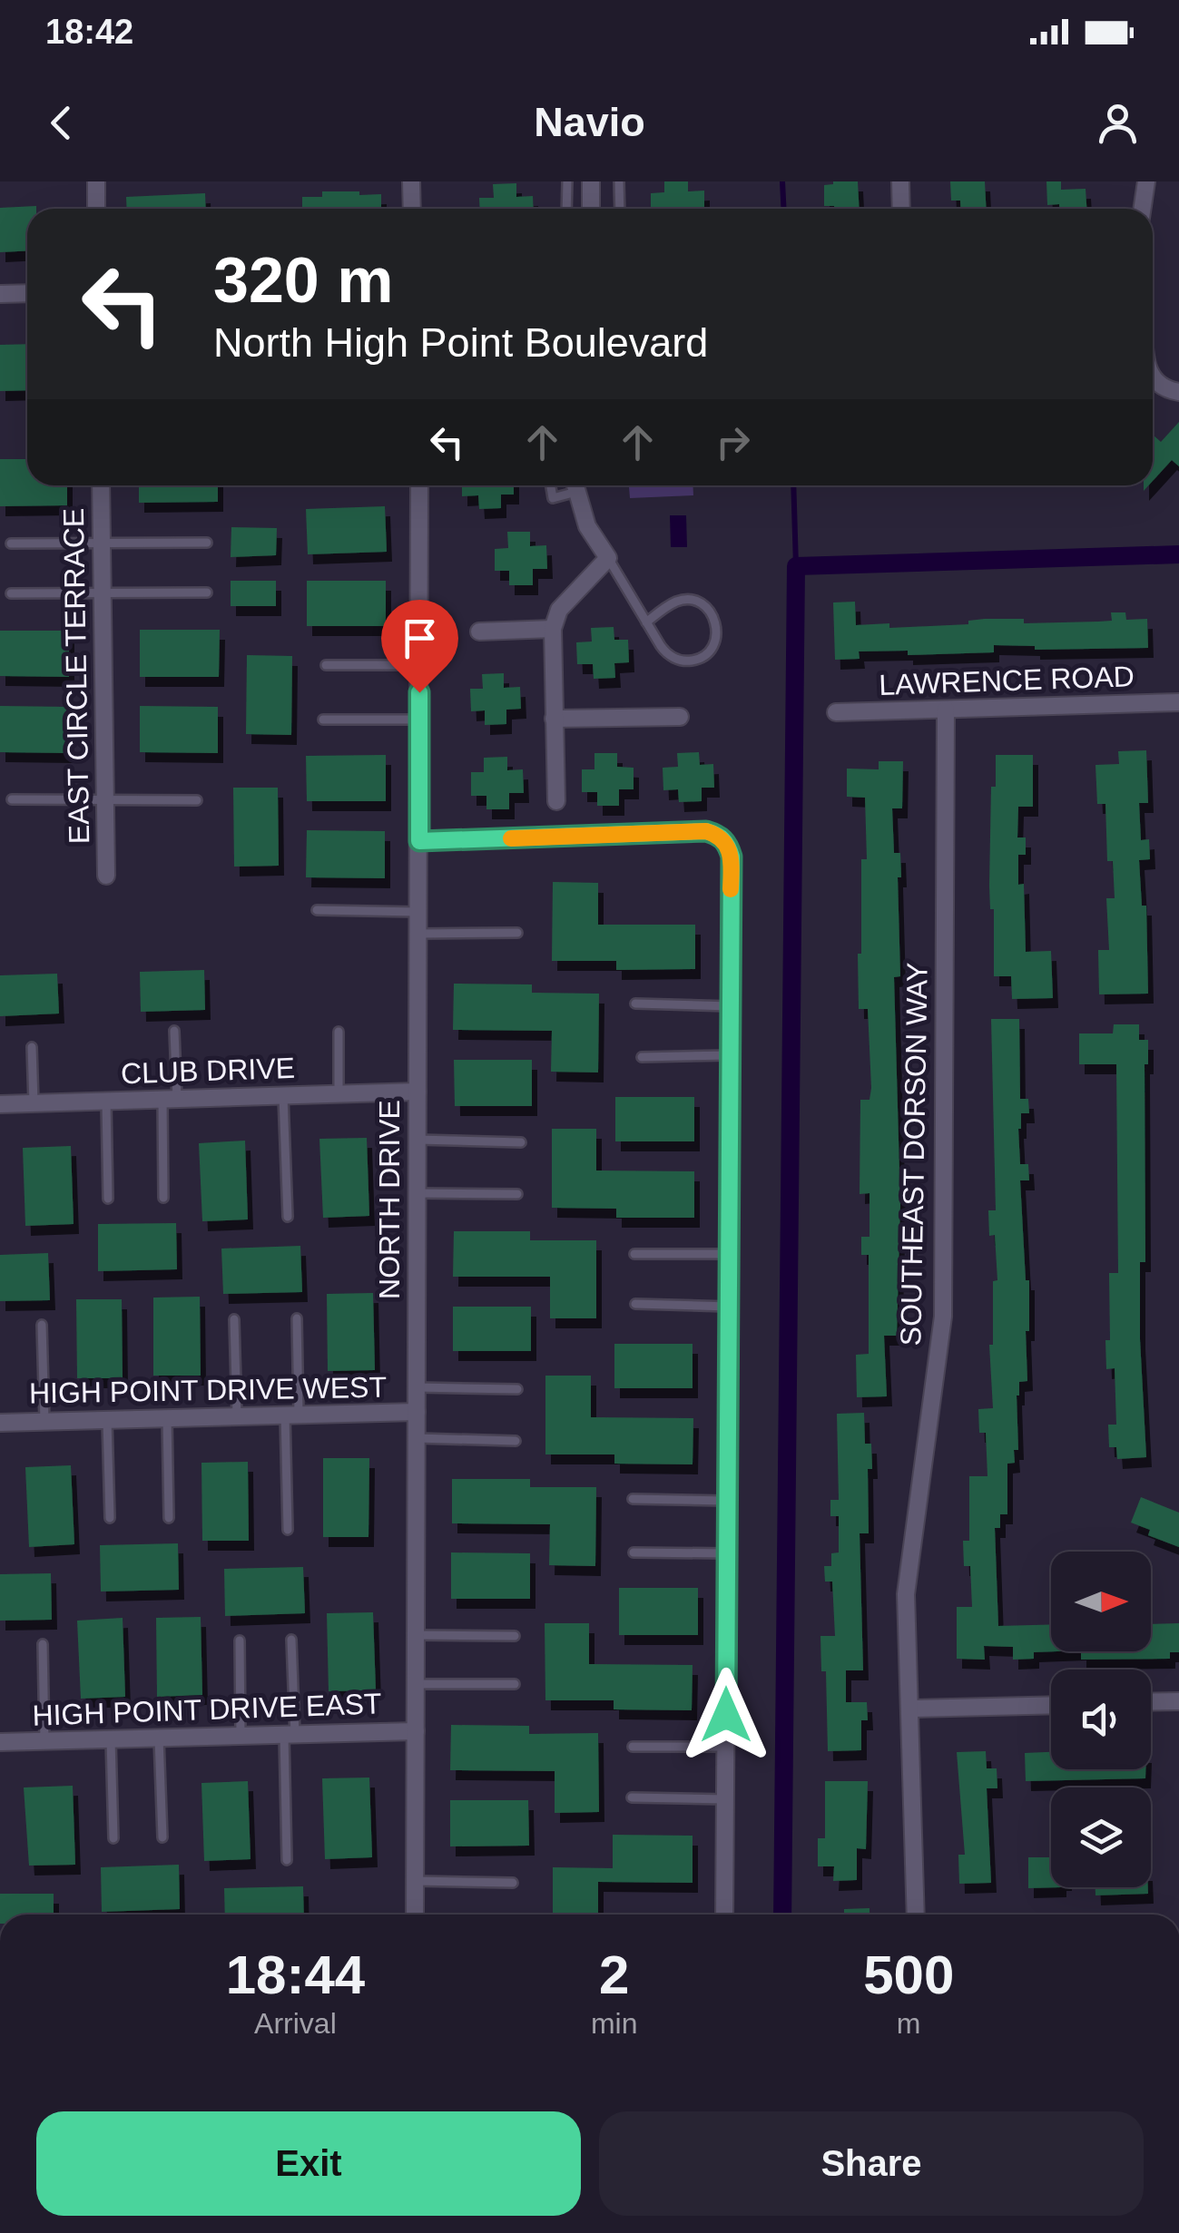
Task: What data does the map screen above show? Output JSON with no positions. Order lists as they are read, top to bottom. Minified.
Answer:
{"streets":{"street":["EAST CIRCLE TERRACE","LAWRENCE ROAD","CLUB DRIVE","SOUTHEAST DORSON WAY","NORTH DRIVE","HIGH POINT DRIVE WEST","HIGH POINT DRIVE EAST"]},"crossings":[["LAWRENCE ROAD","SOUTHEAST DORSON WAY"],["CLUB DRIVE","NORTH DRIVE"],["NORTH DRIVE","HIGH POINT DRIVE WEST"],["NORTH DRIVE","HIGH POINT DRIVE EAST"]],"north":"right","page":{"status":"18:42","header":"Navio","turn":["320 m","North High Point Boulevard"],"eta":["18:44","Arrival","2","min","500","m"],"buttons":["Exit","Share"]}}
